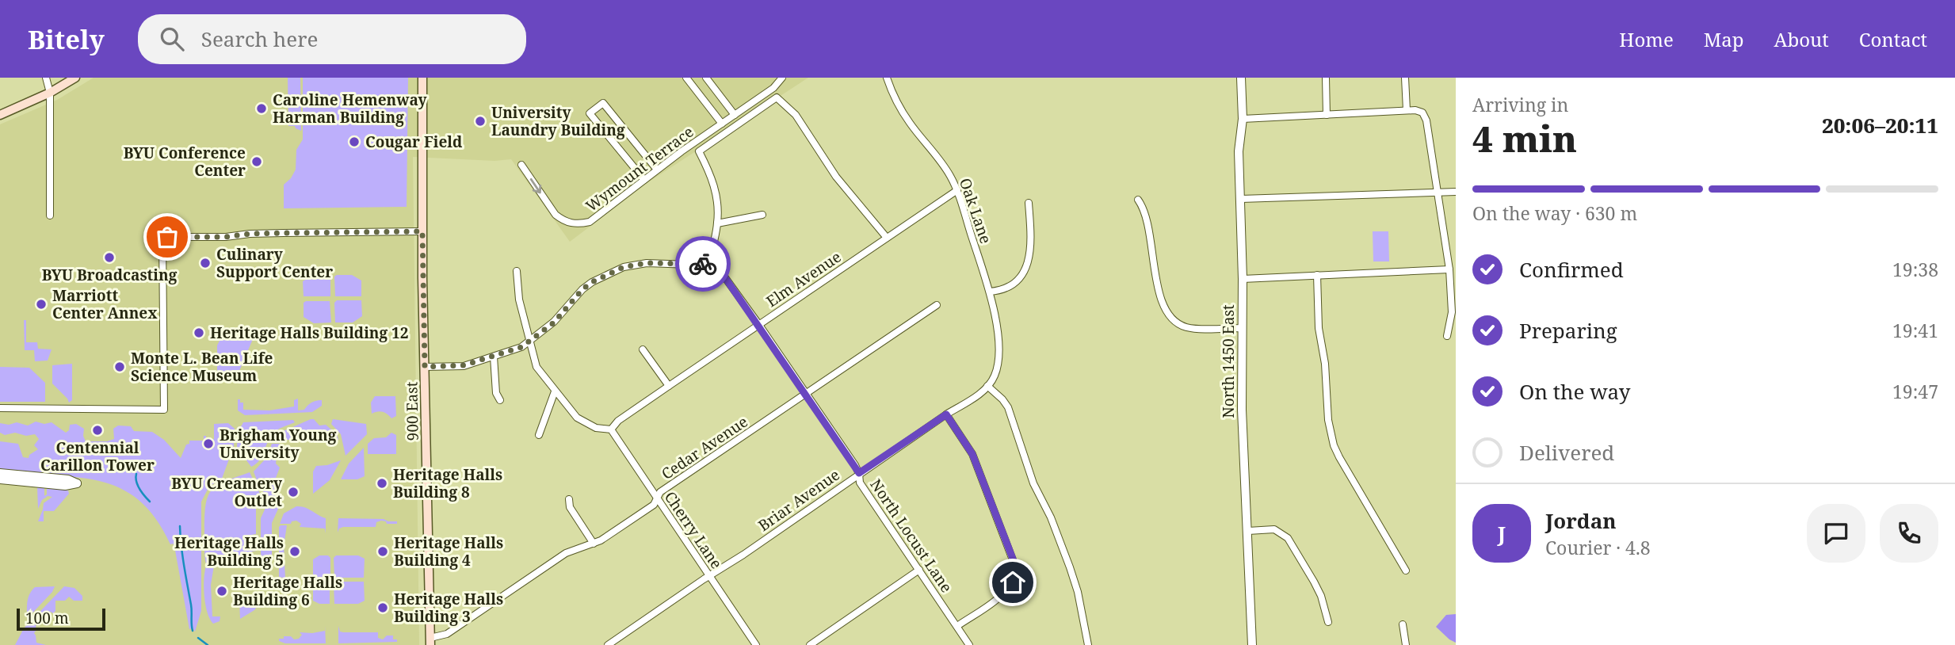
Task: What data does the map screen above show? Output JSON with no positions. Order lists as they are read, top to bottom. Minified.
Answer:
{"streets":{"main road":["900 East"],"street":["Wymount Terrace","Oak Lane","Elm Avenue","North 1450 East","Cedar Avenue","Briar Avenue","Cherry Lane","North Locust Lane"]},"crossings":[["Oak Lane","Elm Avenue"],["Oak Lane","Briar Avenue"],["Elm Avenue","Cherry Lane"],["Elm Avenue","North Locust Lane"],["900 East","Cedar Avenue"],["Cedar Avenue","Cherry Lane"],["Cedar Avenue","North Locust Lane"],["Briar Avenue","Cherry Lane"],["Briar Avenue","North Locust Lane"]],"places":["Caroline Hemenway Harman Building","University Laundry Building","Cougar Field","BYU Conference Center","BYU Broadcasting","Culinary Support Center","Marriott Center Annex","Heritage Halls Building 12","Monte L. Bean Life Science Museum","Centennial Carillon Tower","Brigham Young University","Heritage Halls Building 8","BYU Creamery Outlet","Heritage Halls Building 5","Heritage Halls Building 4","Heritage Halls Building 6","Heritage Halls Building 3"],"scale_bar":"100 m","page":{"header":"Bitely","search":"Search here","nav":["Home","Map","About","Contact"],"heading":["4 min","Arriving in","20:06–20:11"],"panel":["Jordan","Courier · 4.8"],"bar":"On the way · 630 m","list":[["Confirmed","19:38"],["Preparing","19:41"],["On the way","19:47"],"Delivered"],"round":"J","scale":"100 m"}}
